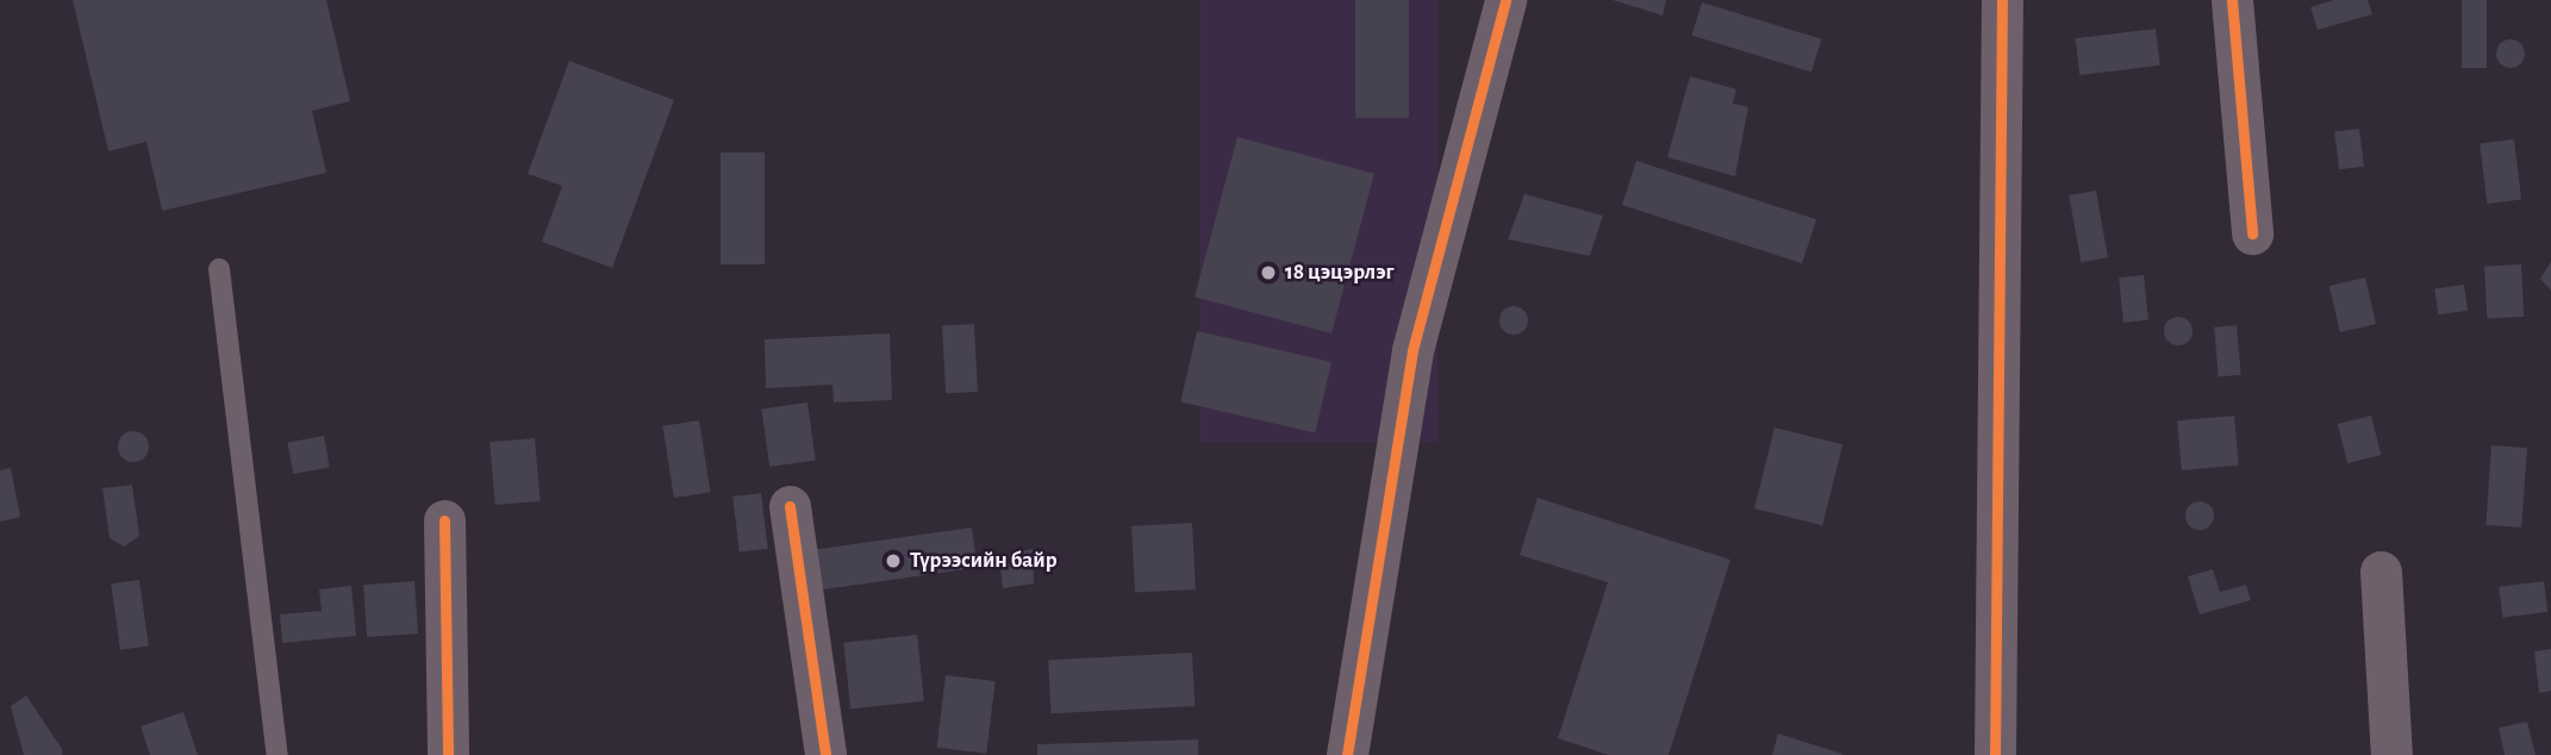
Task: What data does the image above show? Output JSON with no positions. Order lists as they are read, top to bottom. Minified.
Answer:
{"places":["18 цэцэрлэг","Түрээсийн байр"]}
